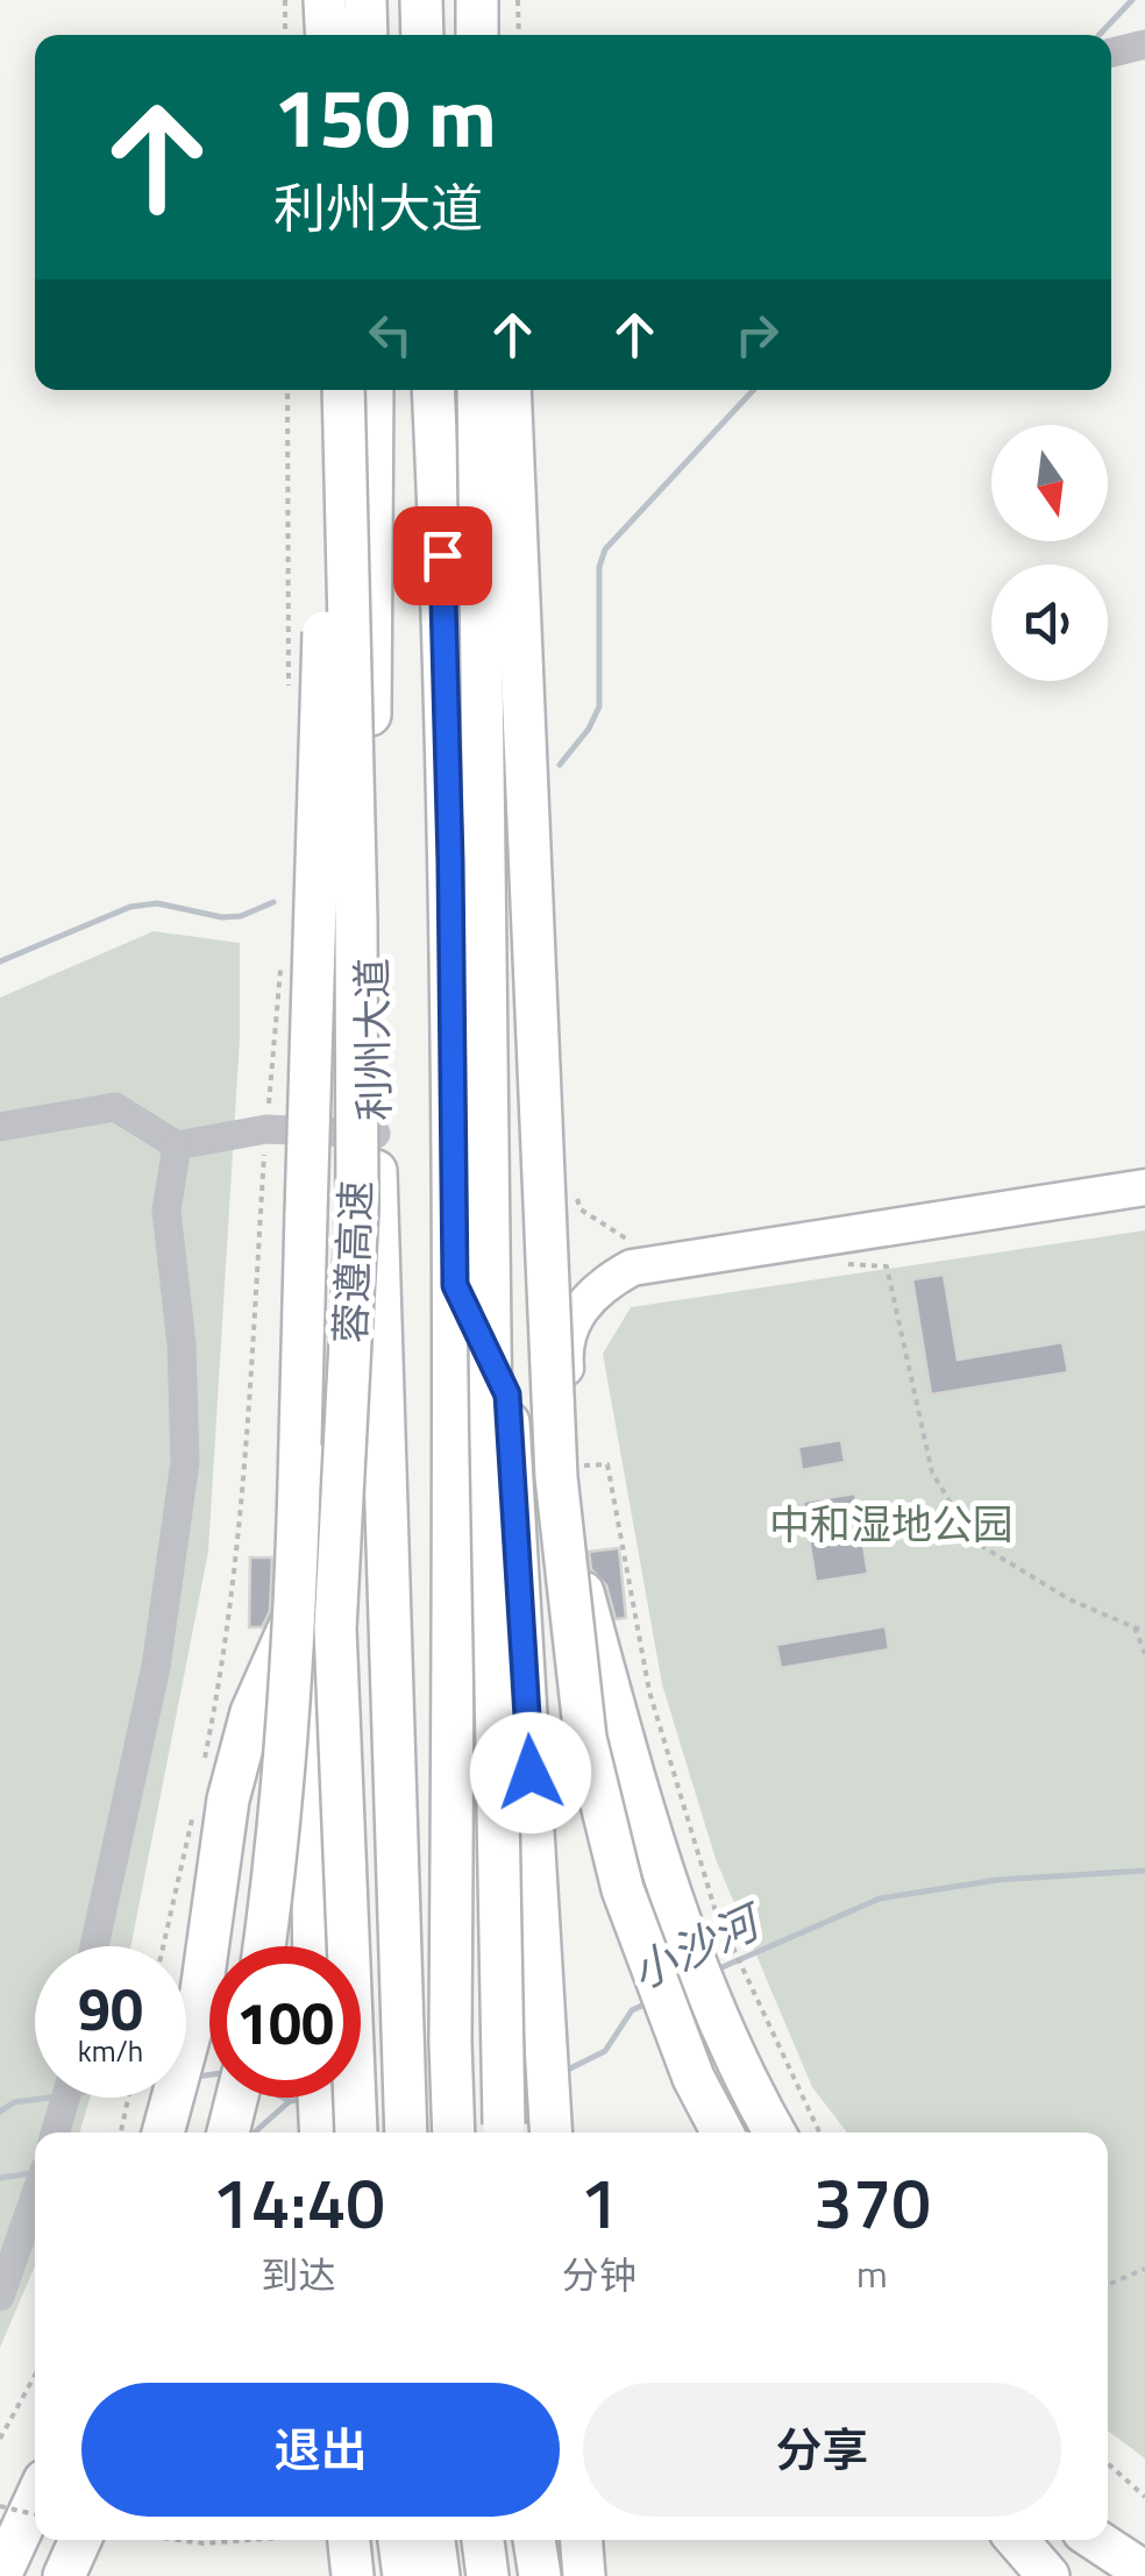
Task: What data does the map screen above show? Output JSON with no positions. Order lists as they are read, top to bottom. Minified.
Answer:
{"streets":{"highway":["利州大道","蓉遵高速"]},"water":["小沙河"],"parks":["中和湿地公园"],"north":"bottom","page":{"turn":["150 m","利州大道"],"speed":"90 km/h","limit":"100","eta":["14:40","到达","1","分钟","370","m"],"buttons":["退出","分享"]}}
